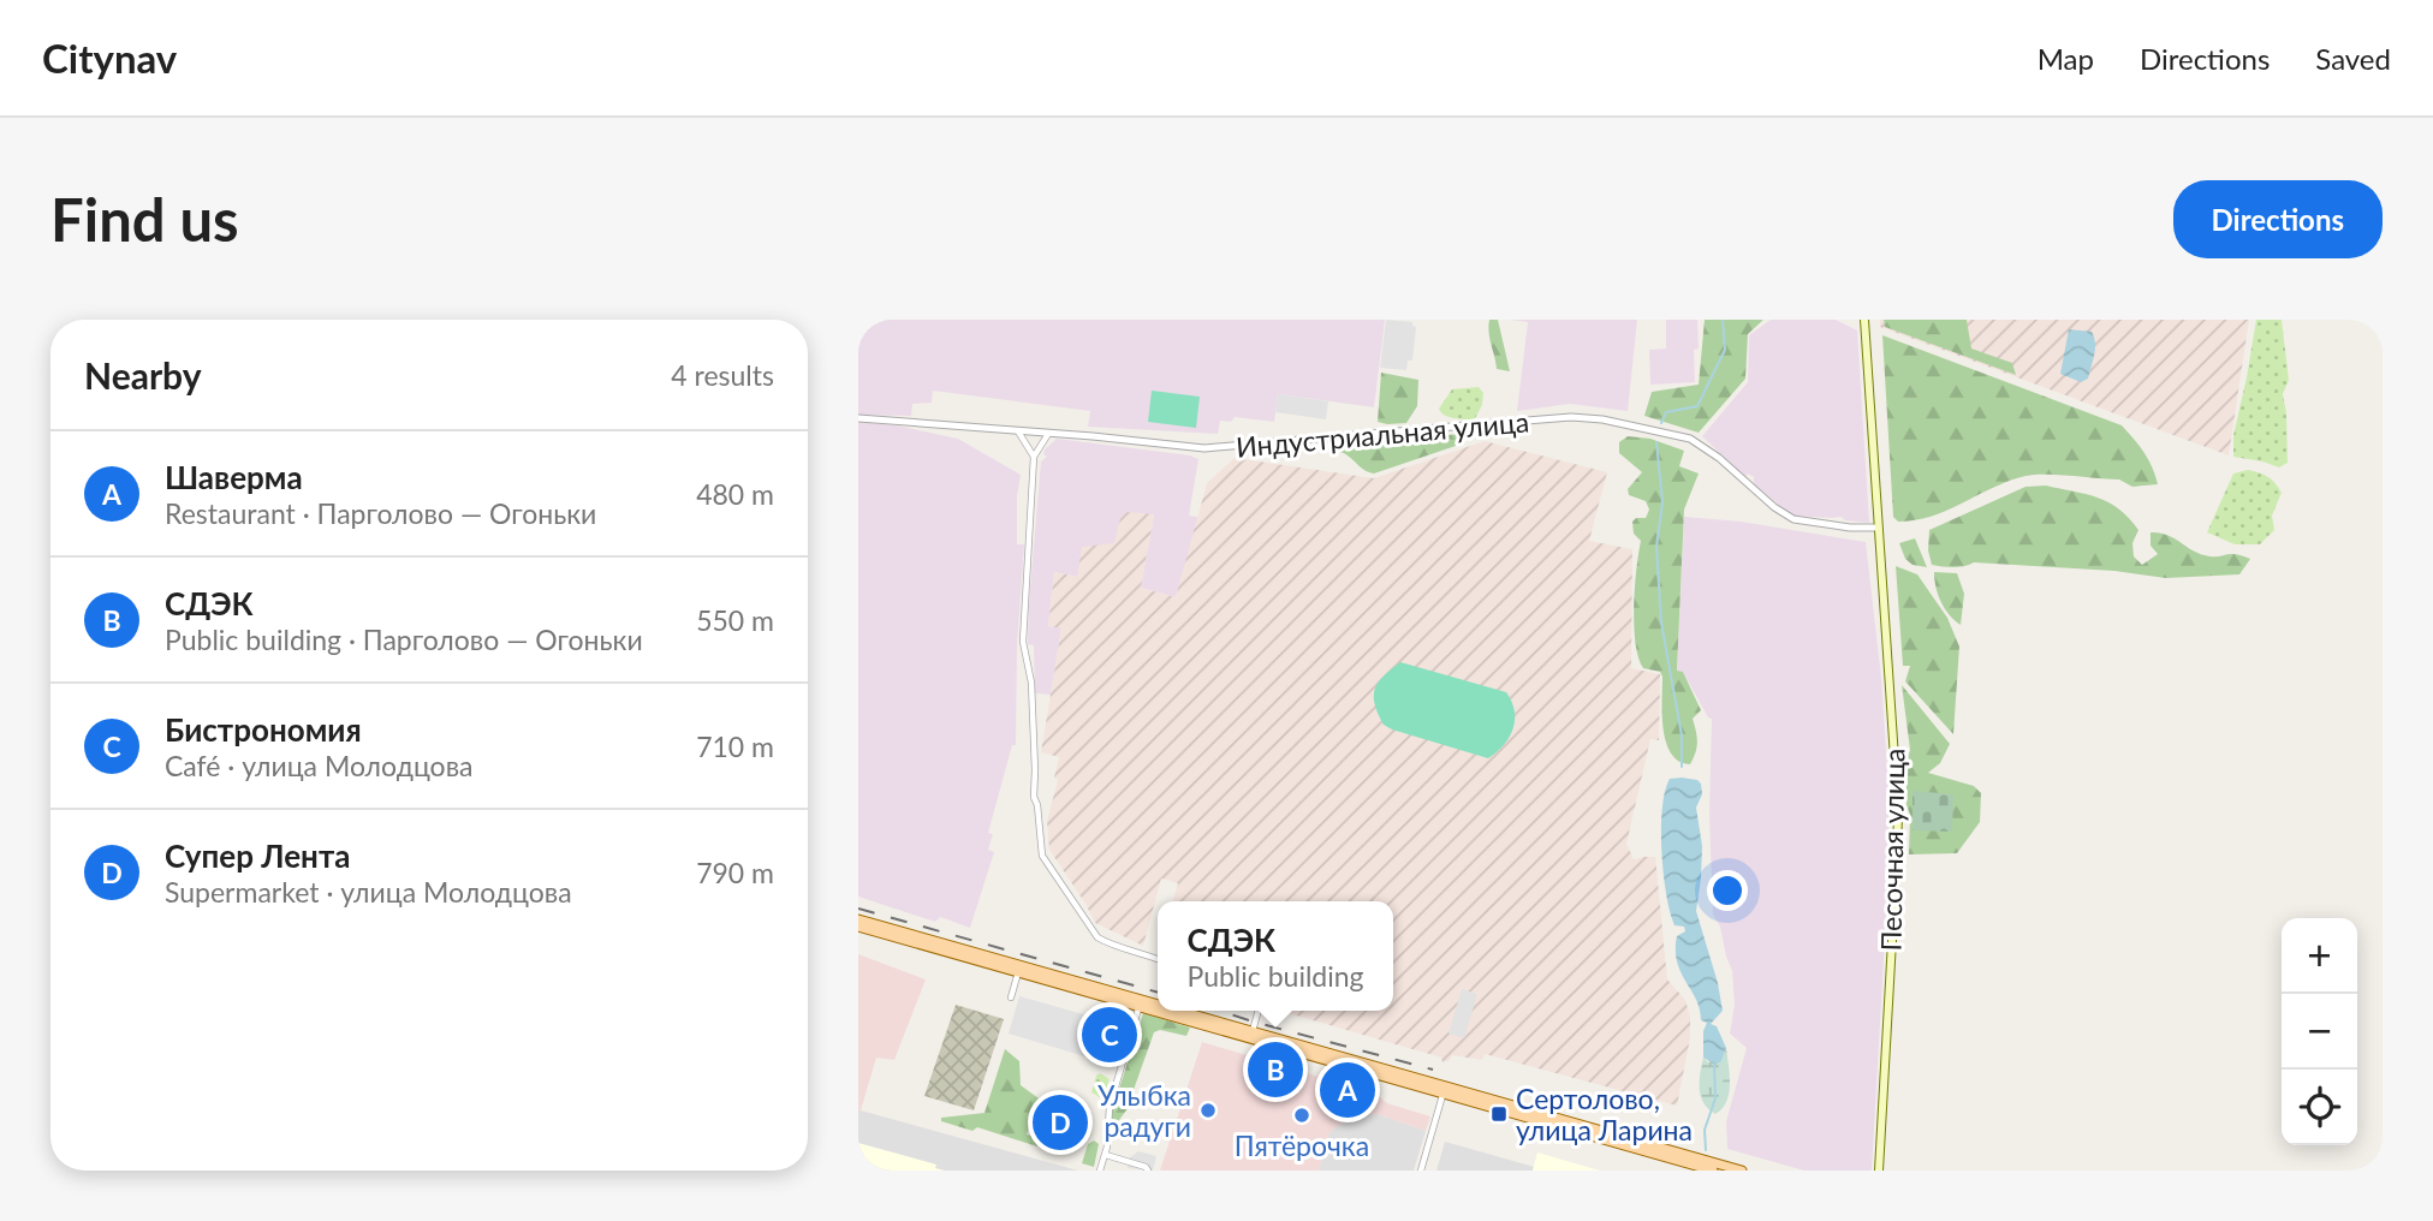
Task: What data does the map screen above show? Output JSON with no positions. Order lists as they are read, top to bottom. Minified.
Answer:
{"streets":{"main road":["Песочная улица"],"street":["Индустриальная улица"]},"crossings":[["Индустриальная улица","Песочная улица"]],"places":{"other":["Улыбка радуги","Пятёрочка"],"transit":["Сертолово, улица Ларина"]},"page":{"header":"Citynav","nav":["Map","Directions","Saved"],"buttons":"Directions","title":"Find us","heading":["Nearby","4 results"],"list":[{"mark":"A","name":"Шаверма","note":"Restaurant · Парголово — Огоньки","value":"480 m"},{"mark":"B","name":"СДЭК","note":"Public building · Парголово — Огоньки","value":"550 m"},{"mark":"C","name":"Бистрономия","note":"Café · улица Молодцова","value":"710 m"},{"mark":"D","name":"Супер Лента","note":"Supermarket · улица Молодцова","value":"790 m"}],"popup":["СДЭК","Public building"],"map_buttons":["+","−"],"pins":["C","B","A","D"]}}
